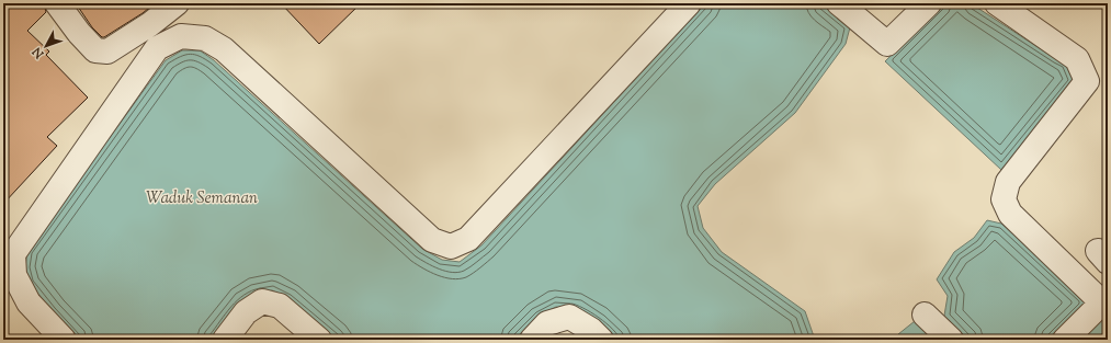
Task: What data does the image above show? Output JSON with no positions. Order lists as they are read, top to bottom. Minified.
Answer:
{"water":["Waduk Semanan"],"north":"bottom left"}
